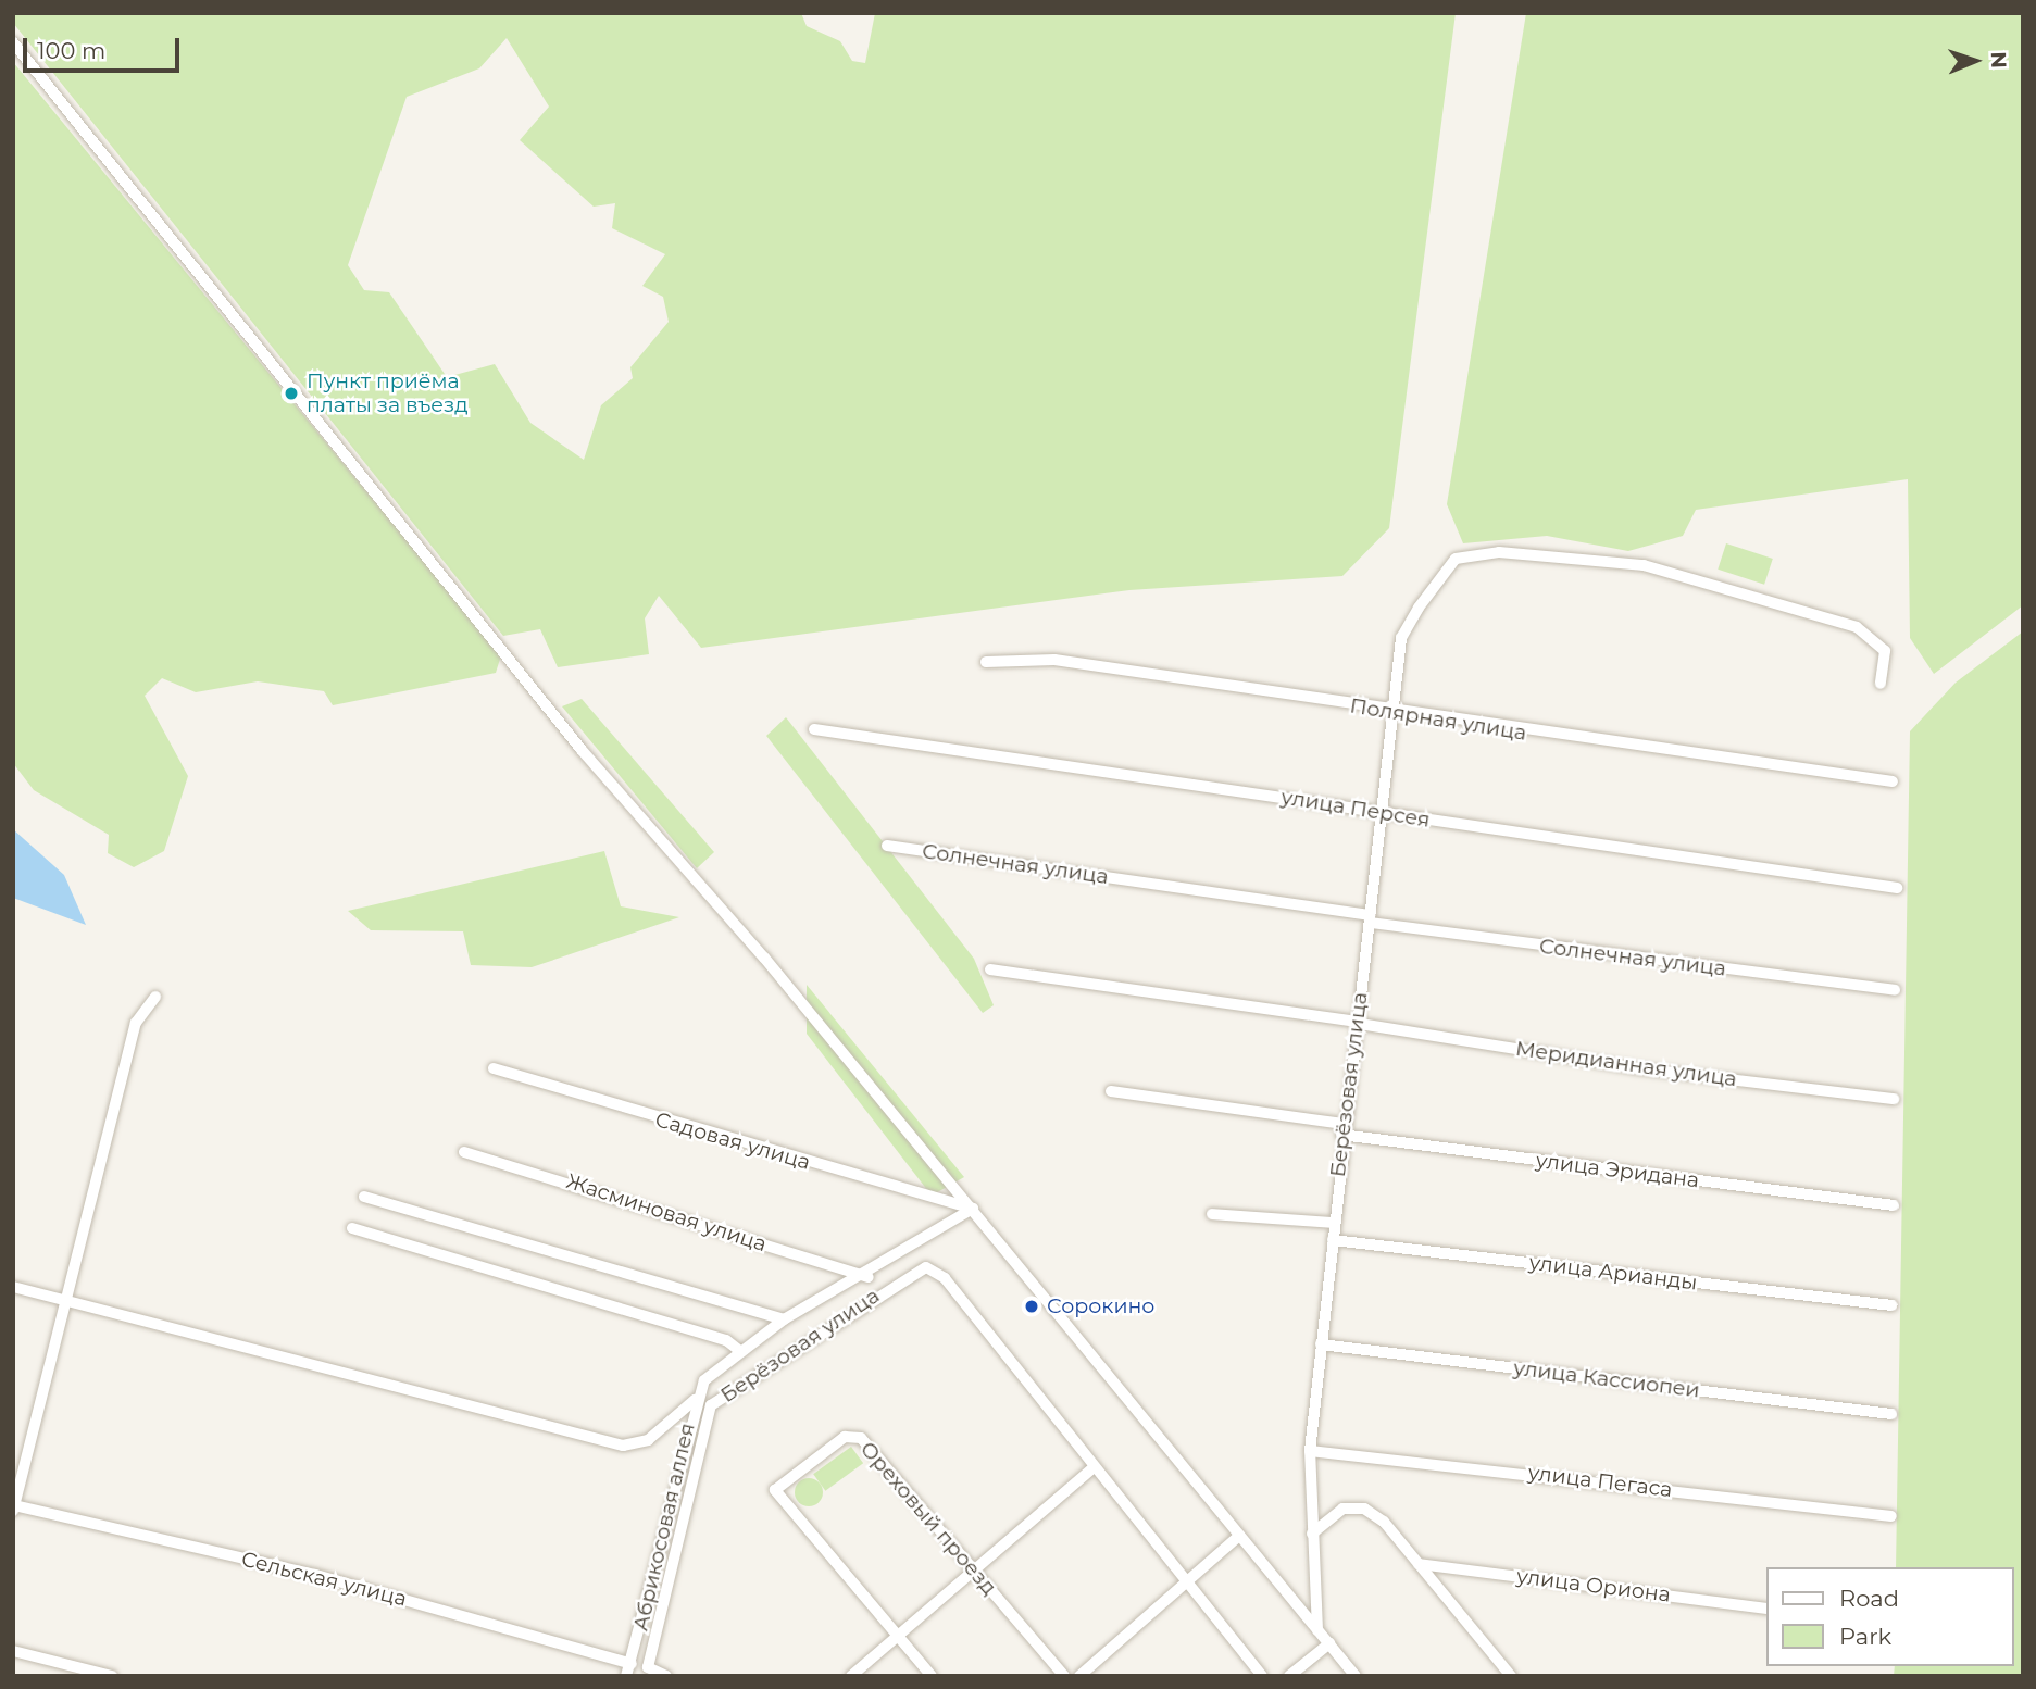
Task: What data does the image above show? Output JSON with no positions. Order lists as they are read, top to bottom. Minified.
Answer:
{"streets":{"street":["Полярная улица","улица Персея","Солнечная улица","Меридианная улица","Берёзовая улица","Садовая улица","улица Эридана","Жасминовая улица","улица Арианды","улица Кассиопеи","улица Пегаса","Ореховый проезд","Абрикосовая аллея","Сельская улица","улица Ориона"]},"crossings":[["Полярная улица","Берёзовая улица"],["улица Персея","Берёзовая улица"],["Солнечная улица","Берёзовая улица"],["Меридианная улица","Берёзовая улица"],["Берёзовая улица","улица Эридана"],["Берёзовая улица","улица Арианды"],["Берёзовая улица","улица Кассиопеи"],["Берёзовая улица","улица Пегаса"],["Садовая улица","Абрикосовая аллея"],["Жасминовая улица","Абрикосовая аллея"],["Абрикосовая аллея","Сельская улица"]],"places":["Пункт приёма платы за въезд","Сорокино"],"legend":["Road","Park"],"scale_bar":"100 m","north":"right"}
